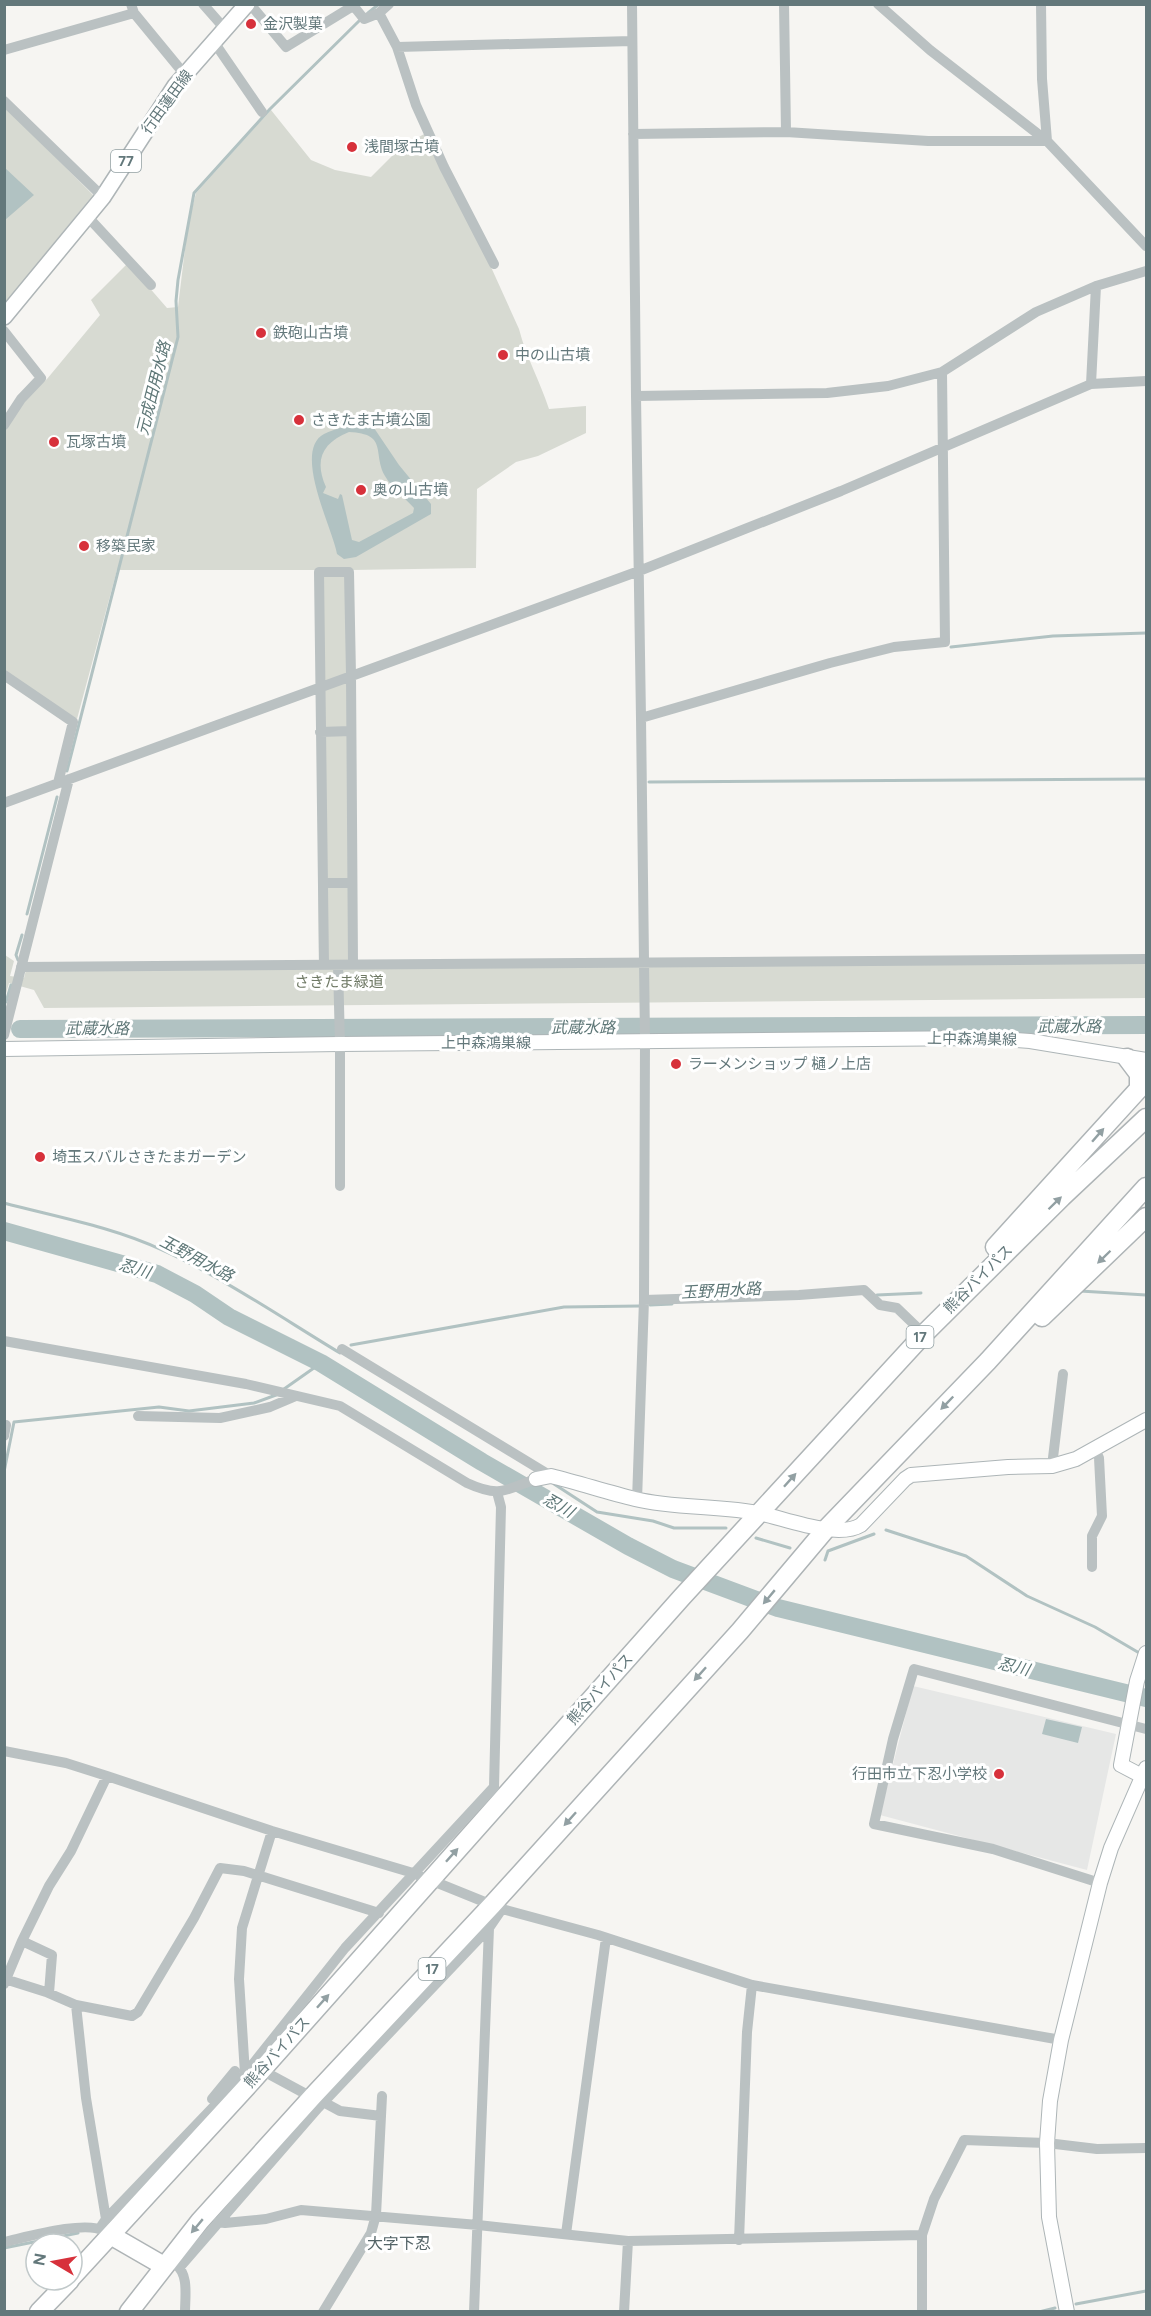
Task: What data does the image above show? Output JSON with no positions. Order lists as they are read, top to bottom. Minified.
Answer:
{"streets":{"highway":["熊谷バイパス","17"],"main road":["行田蓮田線","77"],"street":["上中森鴻巣線"]},"crossings":[["上中森鴻巣線","17"],["熊谷バイパス","17"]],"districts":["大字下忍"],"water":["元成田用水路","武蔵水路","玉野用水路","忍川"],"parks":["さきたま緑道"],"places":["金沢製菓","浅間塚古墳","鉄砲山古墳","中の山古墳","さきたま古墳公園","瓦塚古墳","奥の山古墳","移築民家","ラーメンショップ 樋ノ上店","埼玉スバルさきたまガーデン","行田市立下忍小学校"],"north":"left"}
